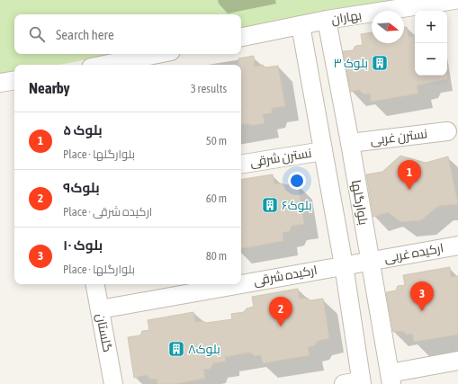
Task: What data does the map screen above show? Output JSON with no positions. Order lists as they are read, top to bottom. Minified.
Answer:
{"streets":{"street":["بهاران","نسترن غربی","نسترن شرقی","بلوارگلها","ارکیده غربی","ارکیده شرقی","گلستان"]},"crossings":[["بهاران","بلوارگلها"],["نسترن غربی","بلوارگلها"],["بلوارگلها","ارکیده غربی"],["ارکیده غربی","ارکیده شرقی"],["ارکیده شرقی","گلستان"]],"places":{"building":["بلوک ۳","بلوک۶","بلوک۸"]},"north":"right","page":{"map_buttons":["+","−"],"search":"Search here","heading":["Nearby","3 results"],"list":[{"mark":"1","name":"بلوک ۵","note":"Place · بلوارگلها","value":"50 m"},{"mark":"2","name":"بلوک۹","note":"Place · ارکیده شرقی","value":"60 m"},{"mark":"3","name":"بلوک ۱۰","note":"Place · بلوارگلها","value":"80 m"}],"pins":["1","3","2"]}}
